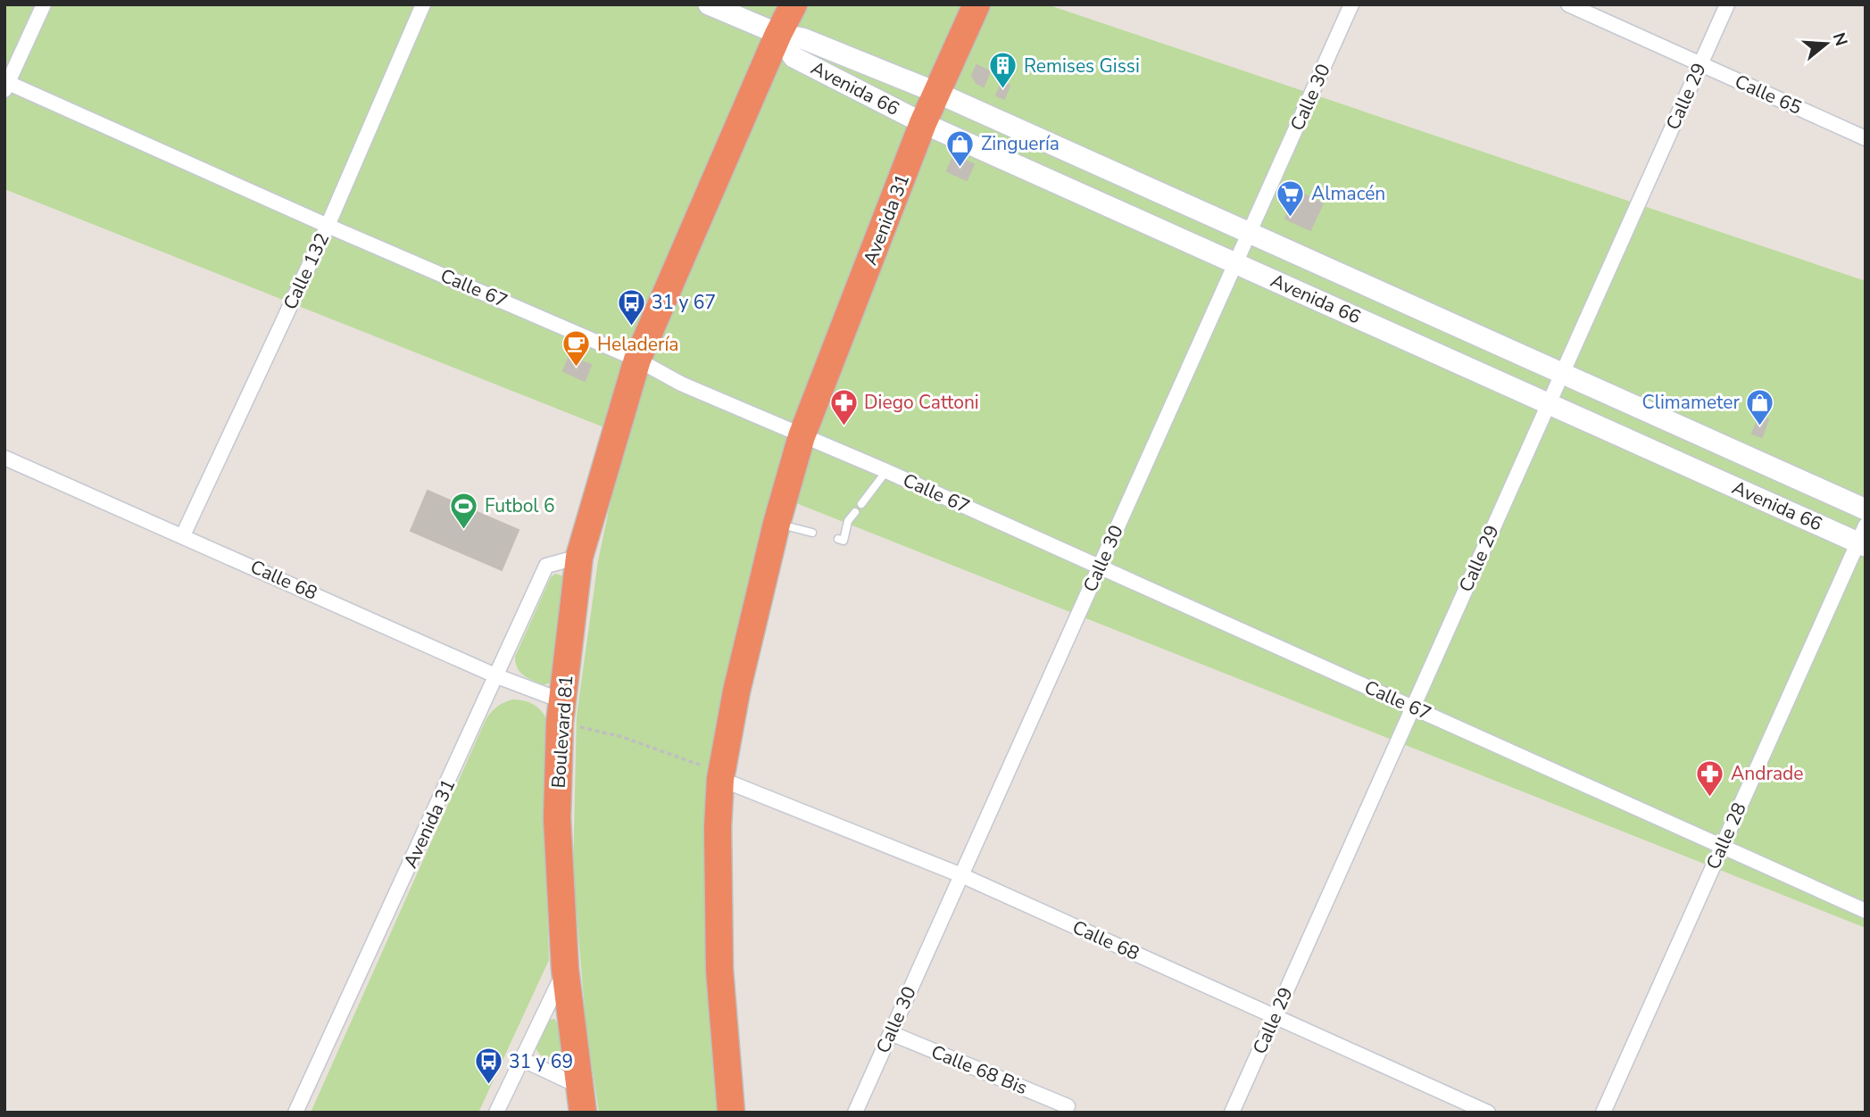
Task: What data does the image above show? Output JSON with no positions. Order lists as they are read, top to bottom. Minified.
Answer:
{"streets":{"highway":["Avenida 31","Boulevard 81"],"main road":["Avenida 66"],"street":["Calle 65","Calle 29","Calle 30","Calle 132","Calle 67","Calle 68","Calle 28","Calle 68 Bis"]},"crossings":[["Avenida 66","Calle 29"],["Avenida 66","Calle 30"],["Avenida 66","Avenida 31"],["Avenida 66","Calle 28"],["Calle 65","Calle 29"],["Calle 29","Calle 67"],["Calle 29","Calle 68"],["Calle 30","Calle 67"],["Calle 30","Calle 68"],["Calle 30","Calle 68 Bis"],["Avenida 31","Calle 67"],["Avenida 31","Calle 68"],["Avenida 31","Boulevard 81"],["Calle 132","Calle 67"],["Calle 132","Calle 68"],["Calle 67","Boulevard 81"],["Calle 67","Calle 28"],["Calle 68","Boulevard 81"]],"places":{"building":["Remises Gissi"],"shop":["Zinguería","Climameter"],"supermarket":["Almacén"],"bus stop":["31 y 67","31 y 69"],"cafe":["Heladería"],"pharmacy":["Diego Cattoni","Andrade"],"sports":["Futbol 6"]},"north":"right"}
